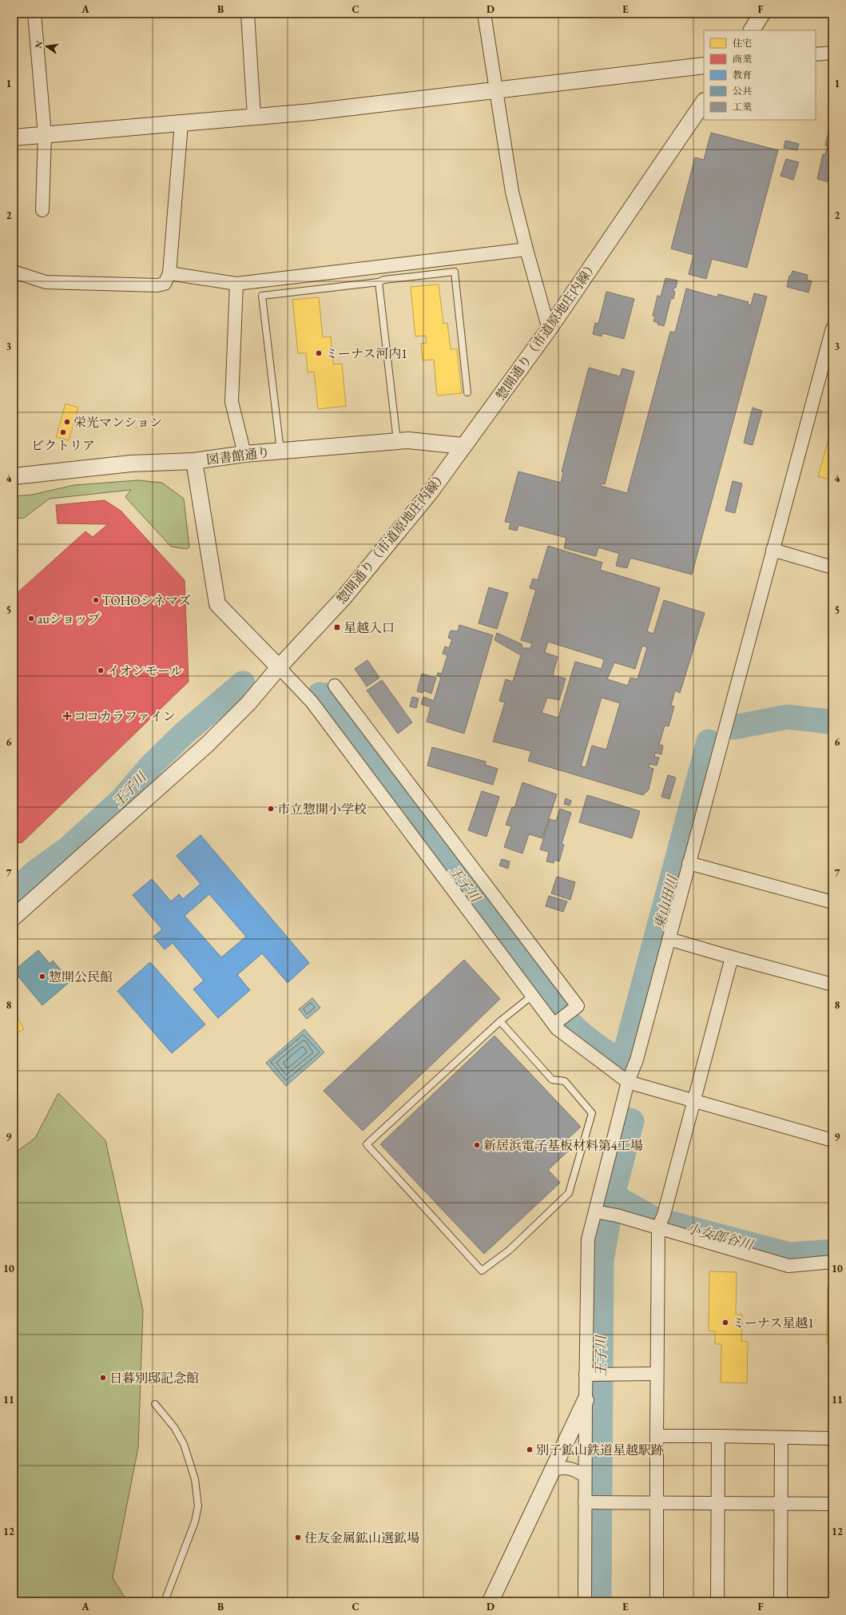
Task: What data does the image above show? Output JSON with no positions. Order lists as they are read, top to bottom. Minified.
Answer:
{"streets":{"street":["惣開通り（市道原地庄内線）","図書館通り"]},"crossings":[["惣開通り（市道原地庄内線）","図書館通り"]],"water":["王子川","東山田川","小女郎谷川"],"places":{"other":["ミーナス河内1","栄光マンション","ビクトリア","TOHOシネマズ","auショップ","イオンモール","市立惣開小学校","惣開公民館","新居浜電子基板材料第4工場","ミーナス星越1","日暮別邸記念館","別子鉱山鉄道星越駅跡","住友金属鉱山選鉱場"],"transit":["星越入口"],"health":["ココカラファイン"]},"legend":["住宅","商業","教育","公共","工業"],"north":"left","grid":{"columns":["A","B","C","D","E","F"],"rows":["1","2","3","4","5","6","7","8","9","10","11","12"]}}
